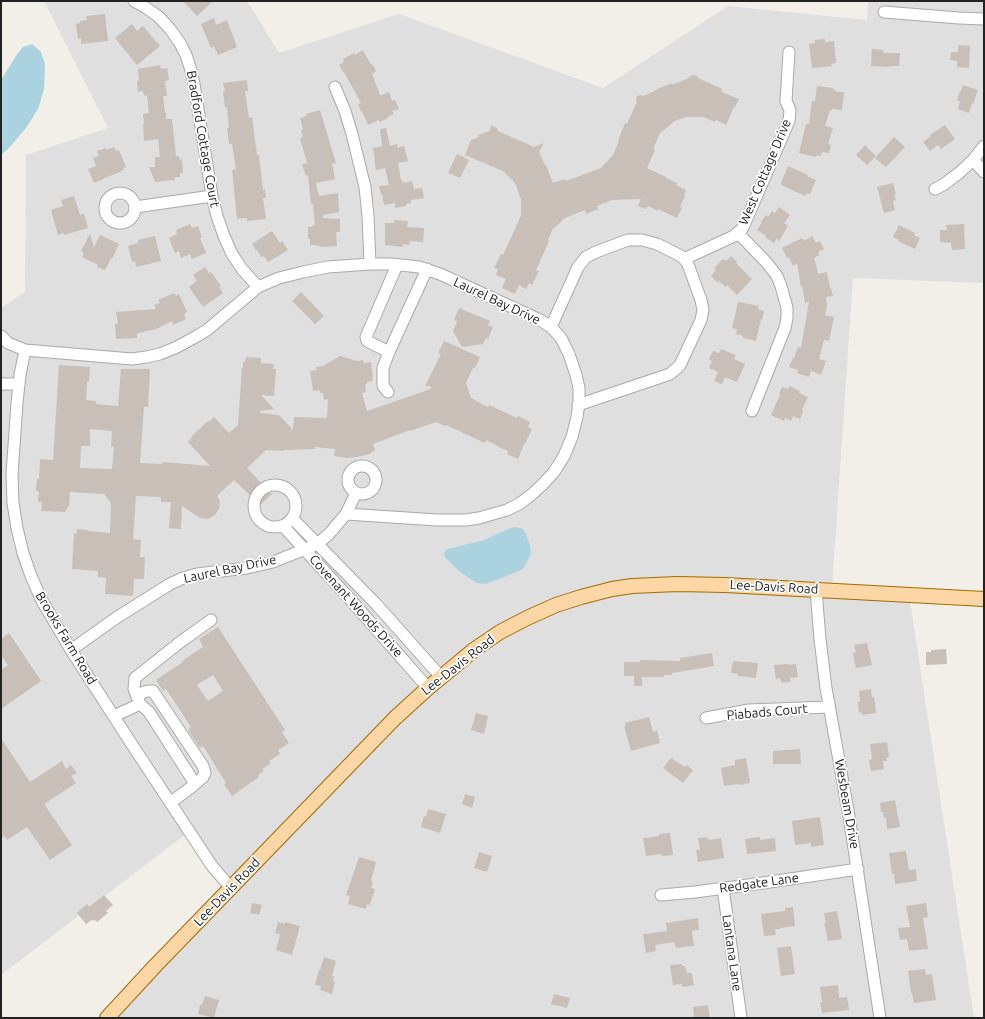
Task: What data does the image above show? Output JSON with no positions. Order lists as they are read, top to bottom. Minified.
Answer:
{"streets":{"main road":["Lee-Davis Road"],"street":["Bradford Cottage Court","West Cottage Drive","Laurel Bay Drive","Covenant Woods Drive","Brooks Farm Road","Piabads Court","Wesbeam Drive","Redgate Lane","Lantana Lane"]},"crossings":[["Bradford Cottage Court","Laurel Bay Drive"],["Laurel Bay Drive","Covenant Woods Drive"],["Laurel Bay Drive","Brooks Farm Road"],["Lee-Davis Road","Covenant Woods Drive"],["Lee-Davis Road","Brooks Farm Road"],["Lee-Davis Road","Wesbeam Drive"],["Piabads Court","Wesbeam Drive"],["Wesbeam Drive","Redgate Lane"],["Redgate Lane","Lantana Lane"]]}
